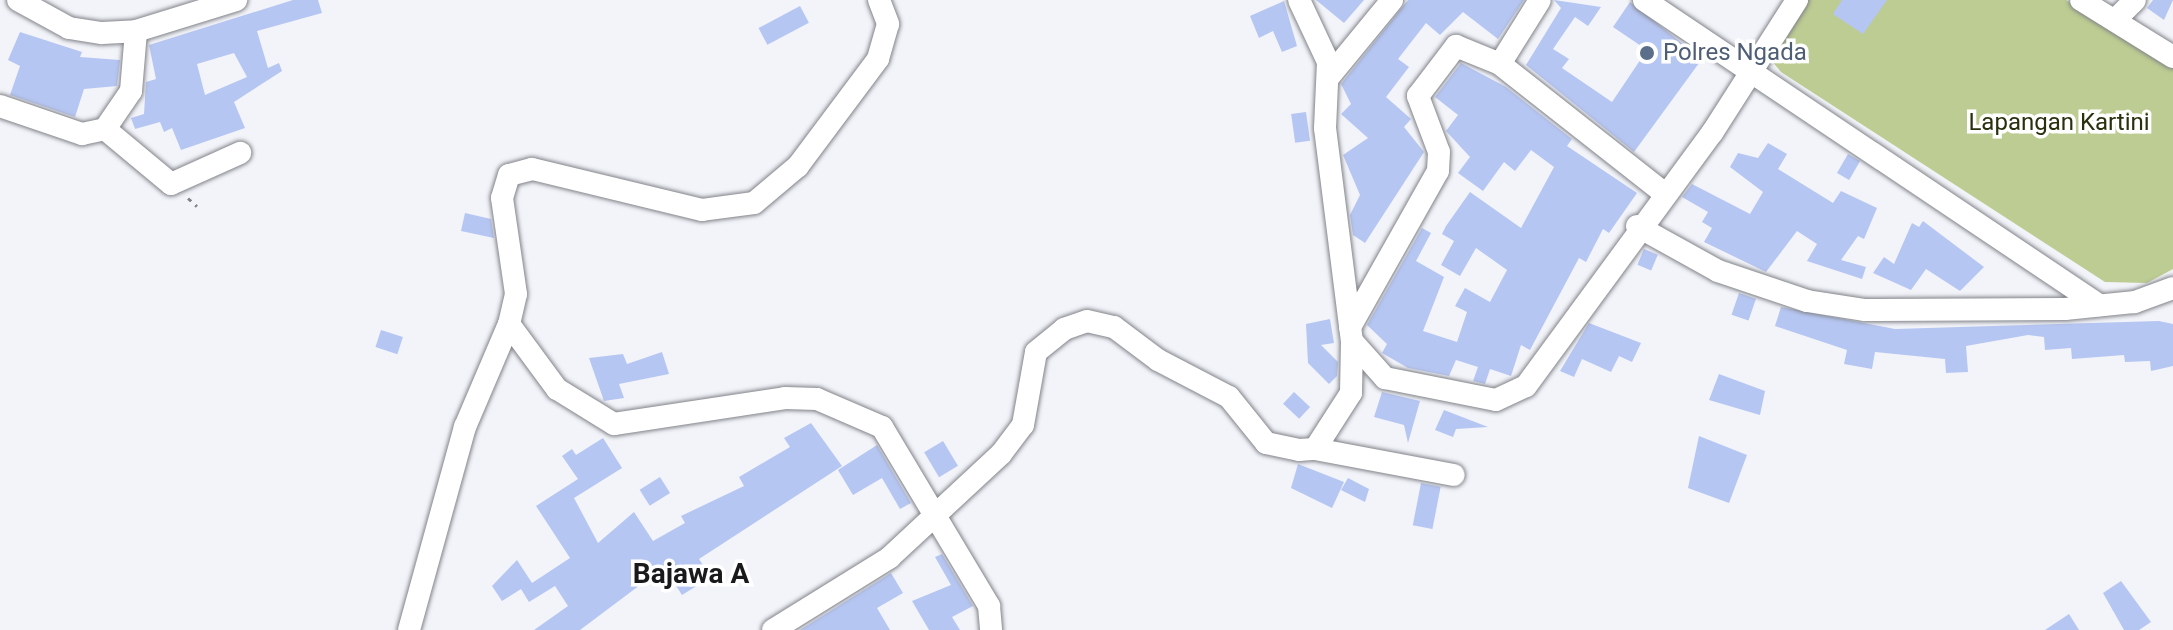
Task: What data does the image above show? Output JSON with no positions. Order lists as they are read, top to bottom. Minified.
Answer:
{"districts":["Bajawa A"],"parks":["Lapangan Kartini"],"places":["Polres Ngada"]}
